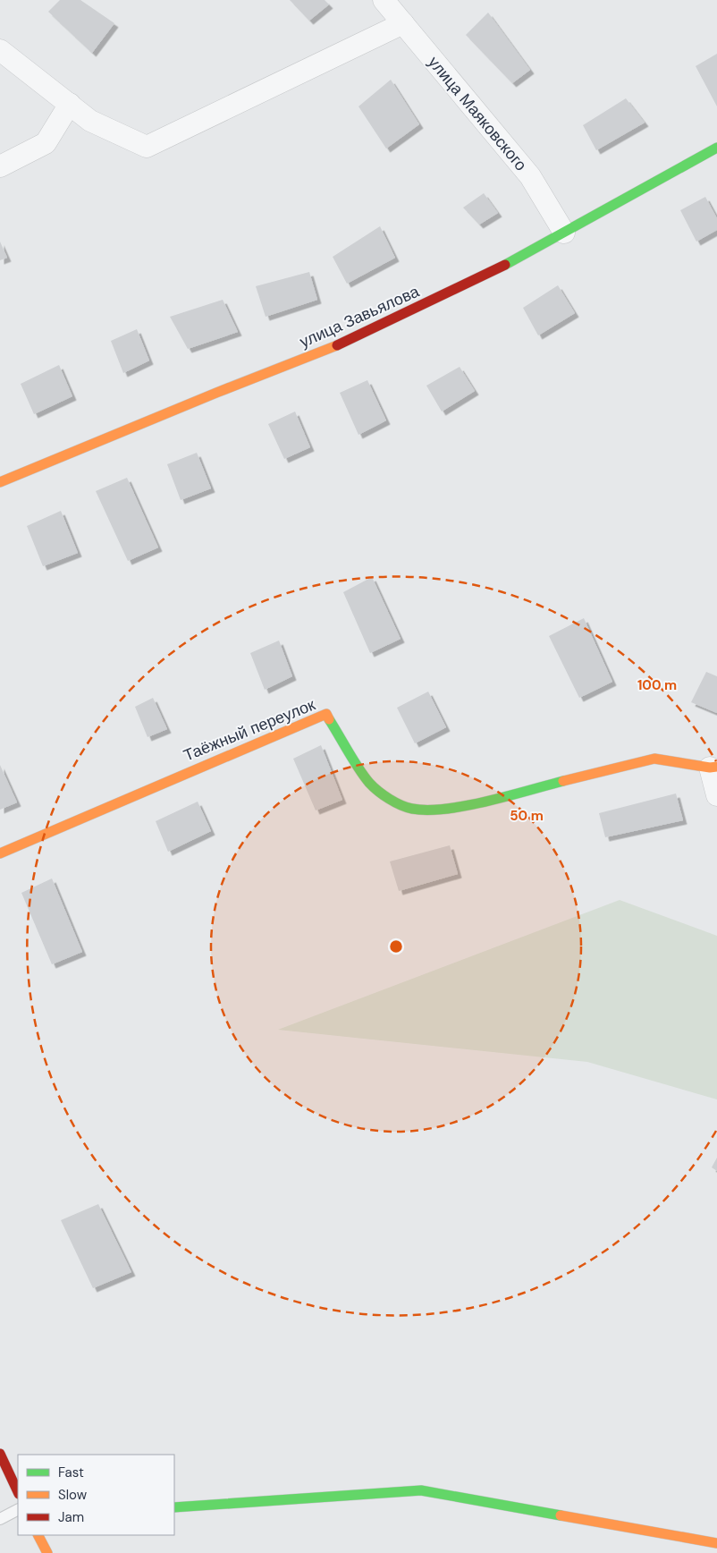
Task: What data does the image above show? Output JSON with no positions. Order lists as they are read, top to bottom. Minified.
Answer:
{"streets":{"street":["улица Маяковского","улица Завьялова","Таёжный переулок"]},"crossings":[["улица Маяковского","улица Завьялова"]],"legend":["Fast","Slow","Jam"],"rings":["100 m","50 m"]}
